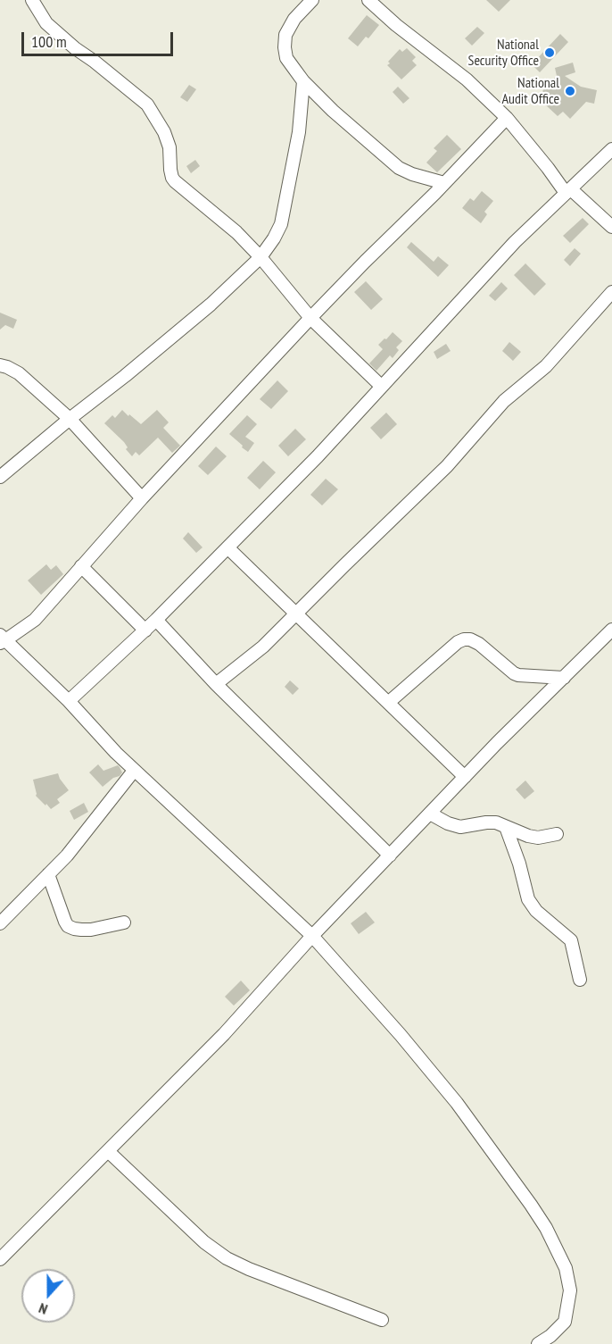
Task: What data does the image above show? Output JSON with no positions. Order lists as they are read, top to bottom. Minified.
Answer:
{"places":["National Security Office","National Audit Office"],"scale_bar":"100 m","north":"bottom"}
